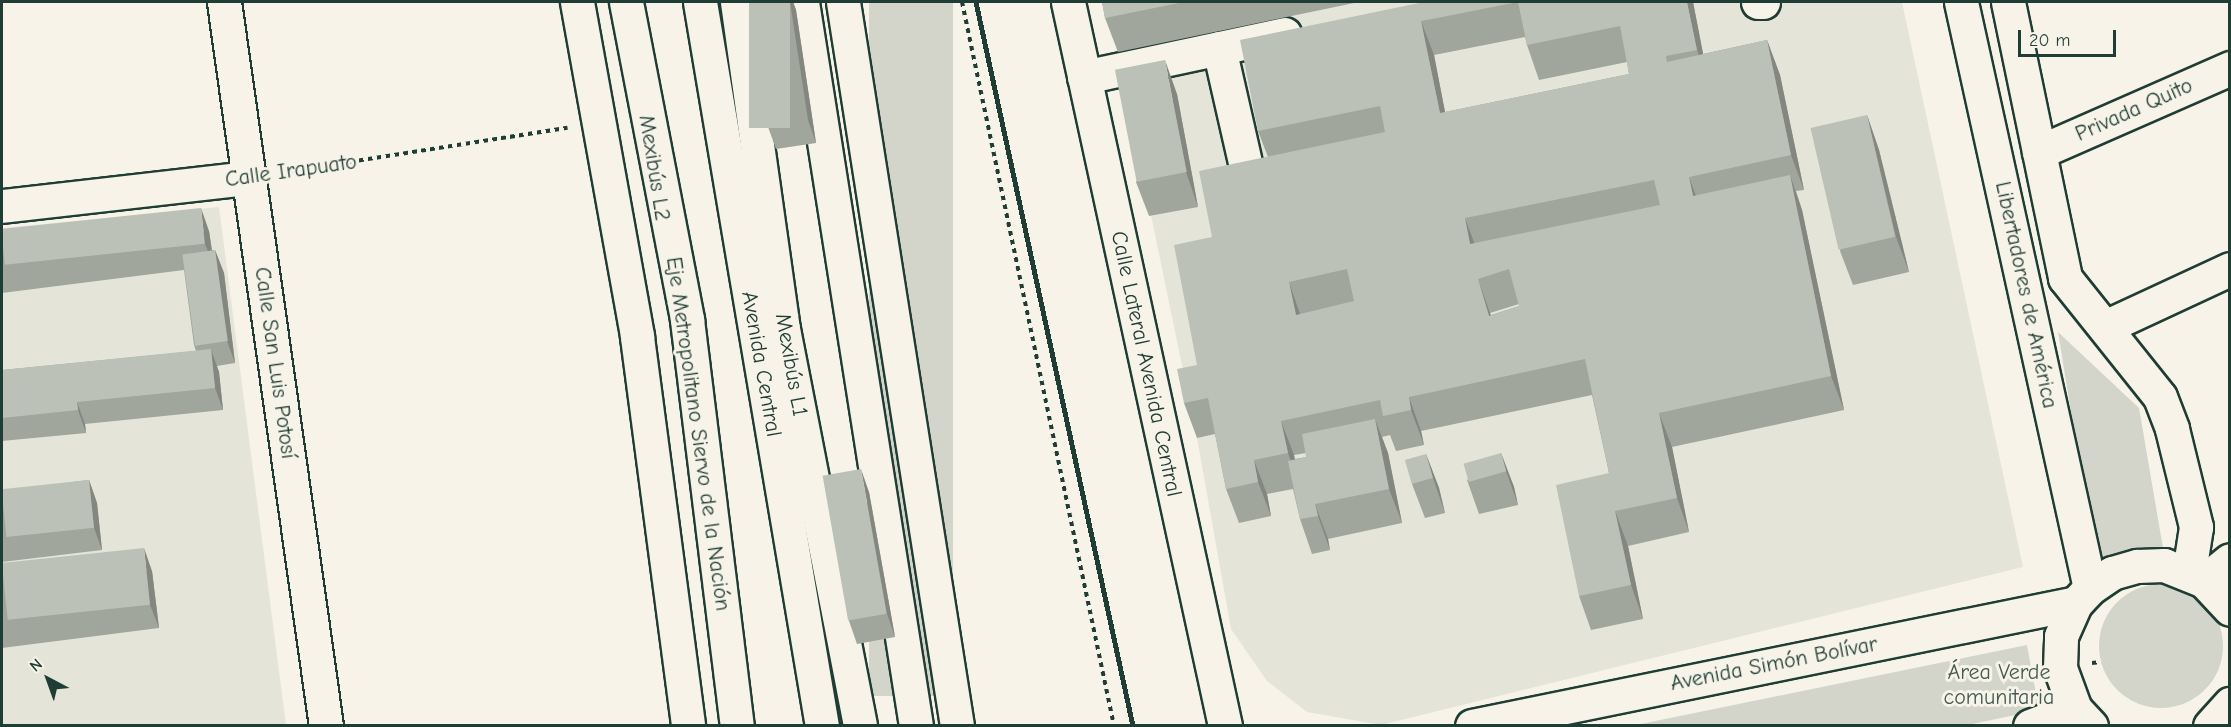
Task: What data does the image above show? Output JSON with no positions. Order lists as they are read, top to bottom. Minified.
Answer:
{"streets":{"main road":["Privada Quito","Calle Irapuato","Libertadores de América","Calle San Luis Potosí","Avenida Central","Calle Lateral Avenida Central","Mexibús L1","Eje Metropolitano Siervo de la Nación","Avenida Simón Bolívar"]},"crossings":[["Privada Quito","Libertadores de América"],["Calle Irapuato","Calle San Luis Potosí"],["Libertadores de América","Avenida Simón Bolívar"]],"parks":["Área Verde comunitaria"],"scale_bar":"20 m","north":"top left"}
